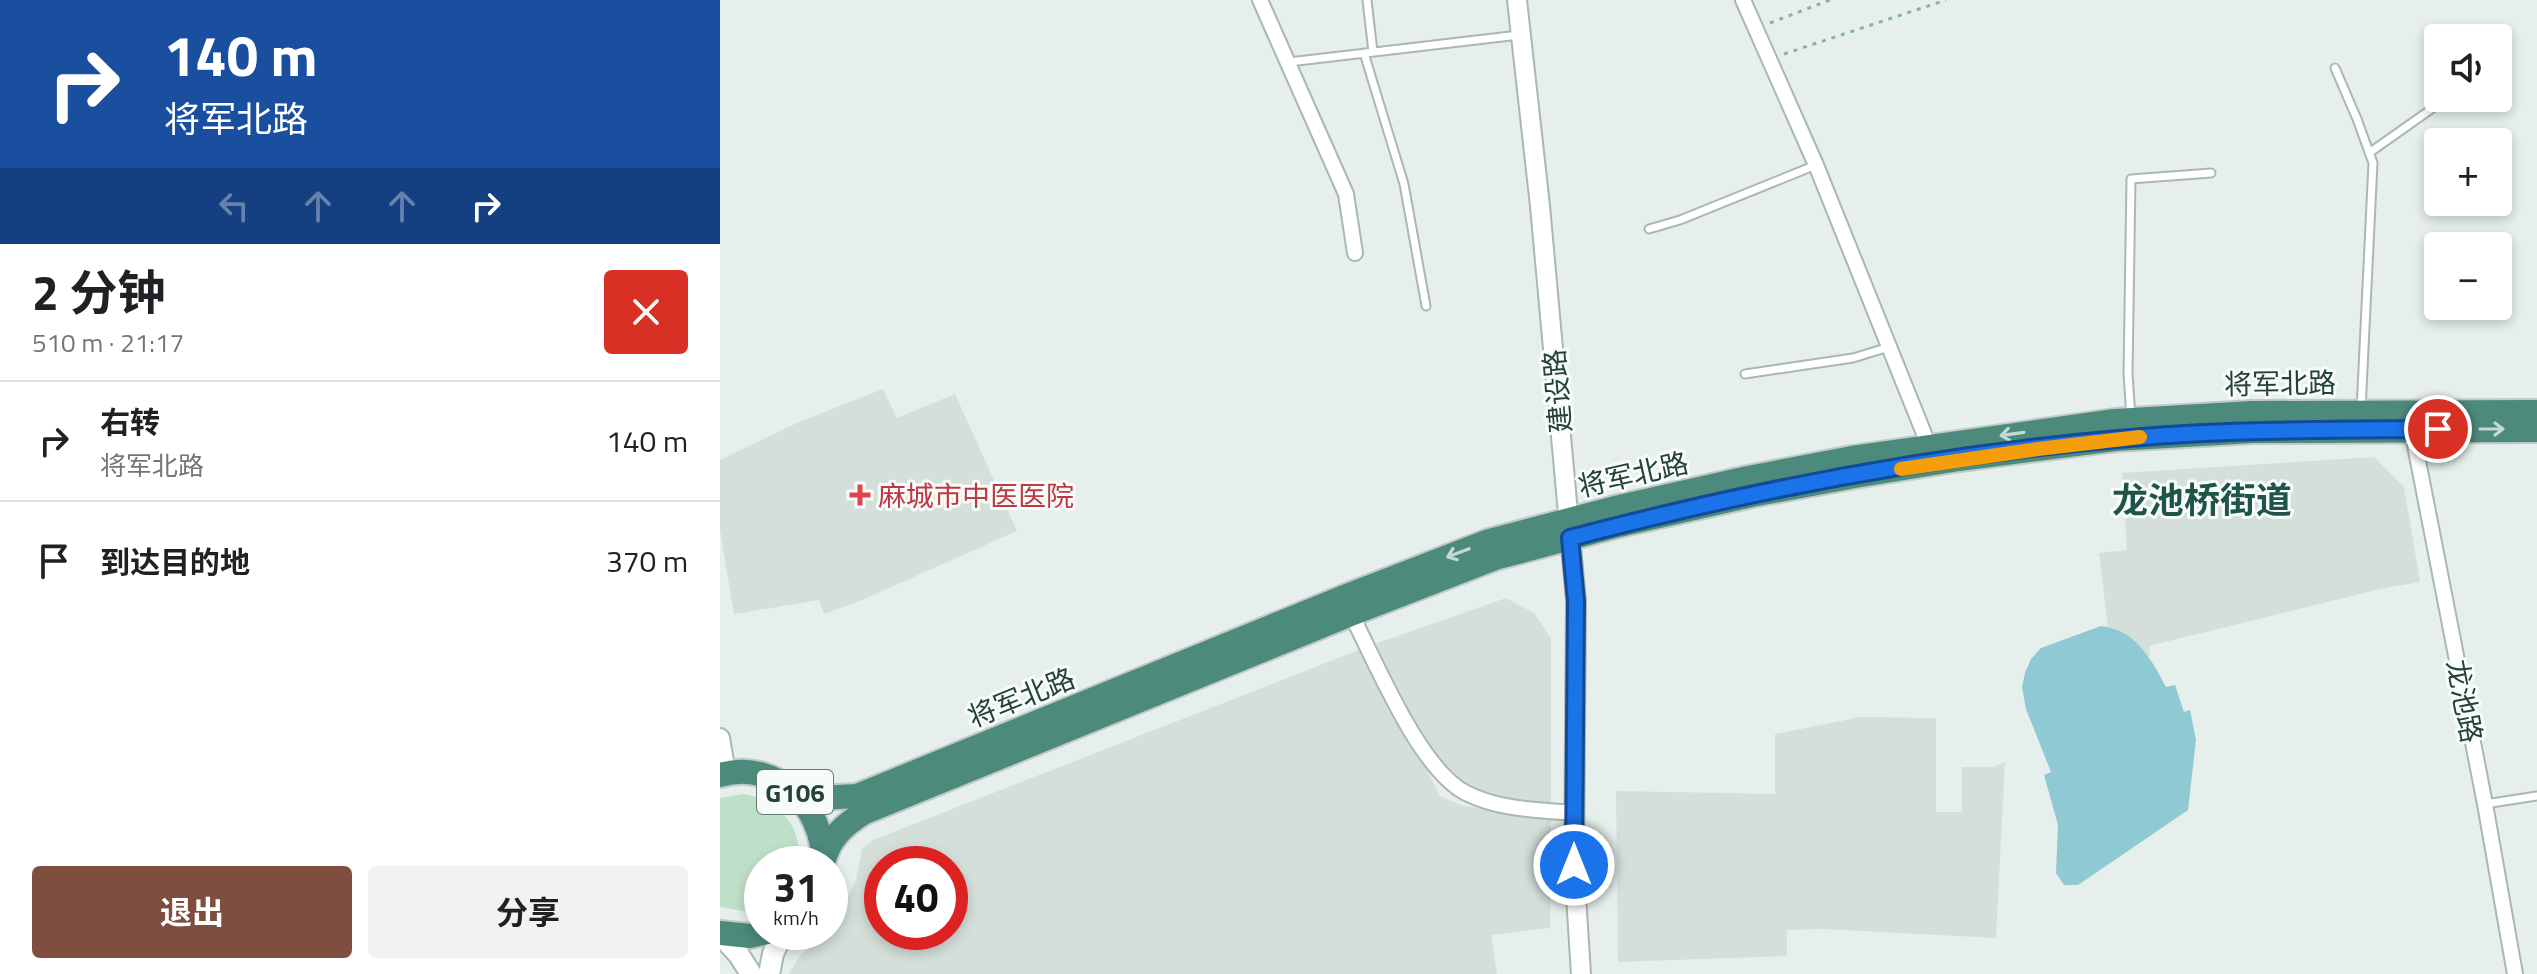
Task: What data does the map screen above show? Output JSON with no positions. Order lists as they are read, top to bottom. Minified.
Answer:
{"streets":{"highway":["将军北路","G106"],"street":["建设路","龙池路"]},"crossings":[["将军北路","建设路"],["将军北路","龙池路"],["将军北路","G106"]],"districts":["龙池桥街道"],"places":{"health":["麻城市中医医院"]},"page":{"turn":["140 m","将军北路"],"map_buttons":["+","−"],"heading":["2 分钟","510 m · 21:17"],"list":[{"name":"右转","note":"将军北路","value":"140 m"},{"name":"到达目的地","value":"370 m"}],"speed":"31 km/h","limit":"40","buttons":["退出","分享"]}}
